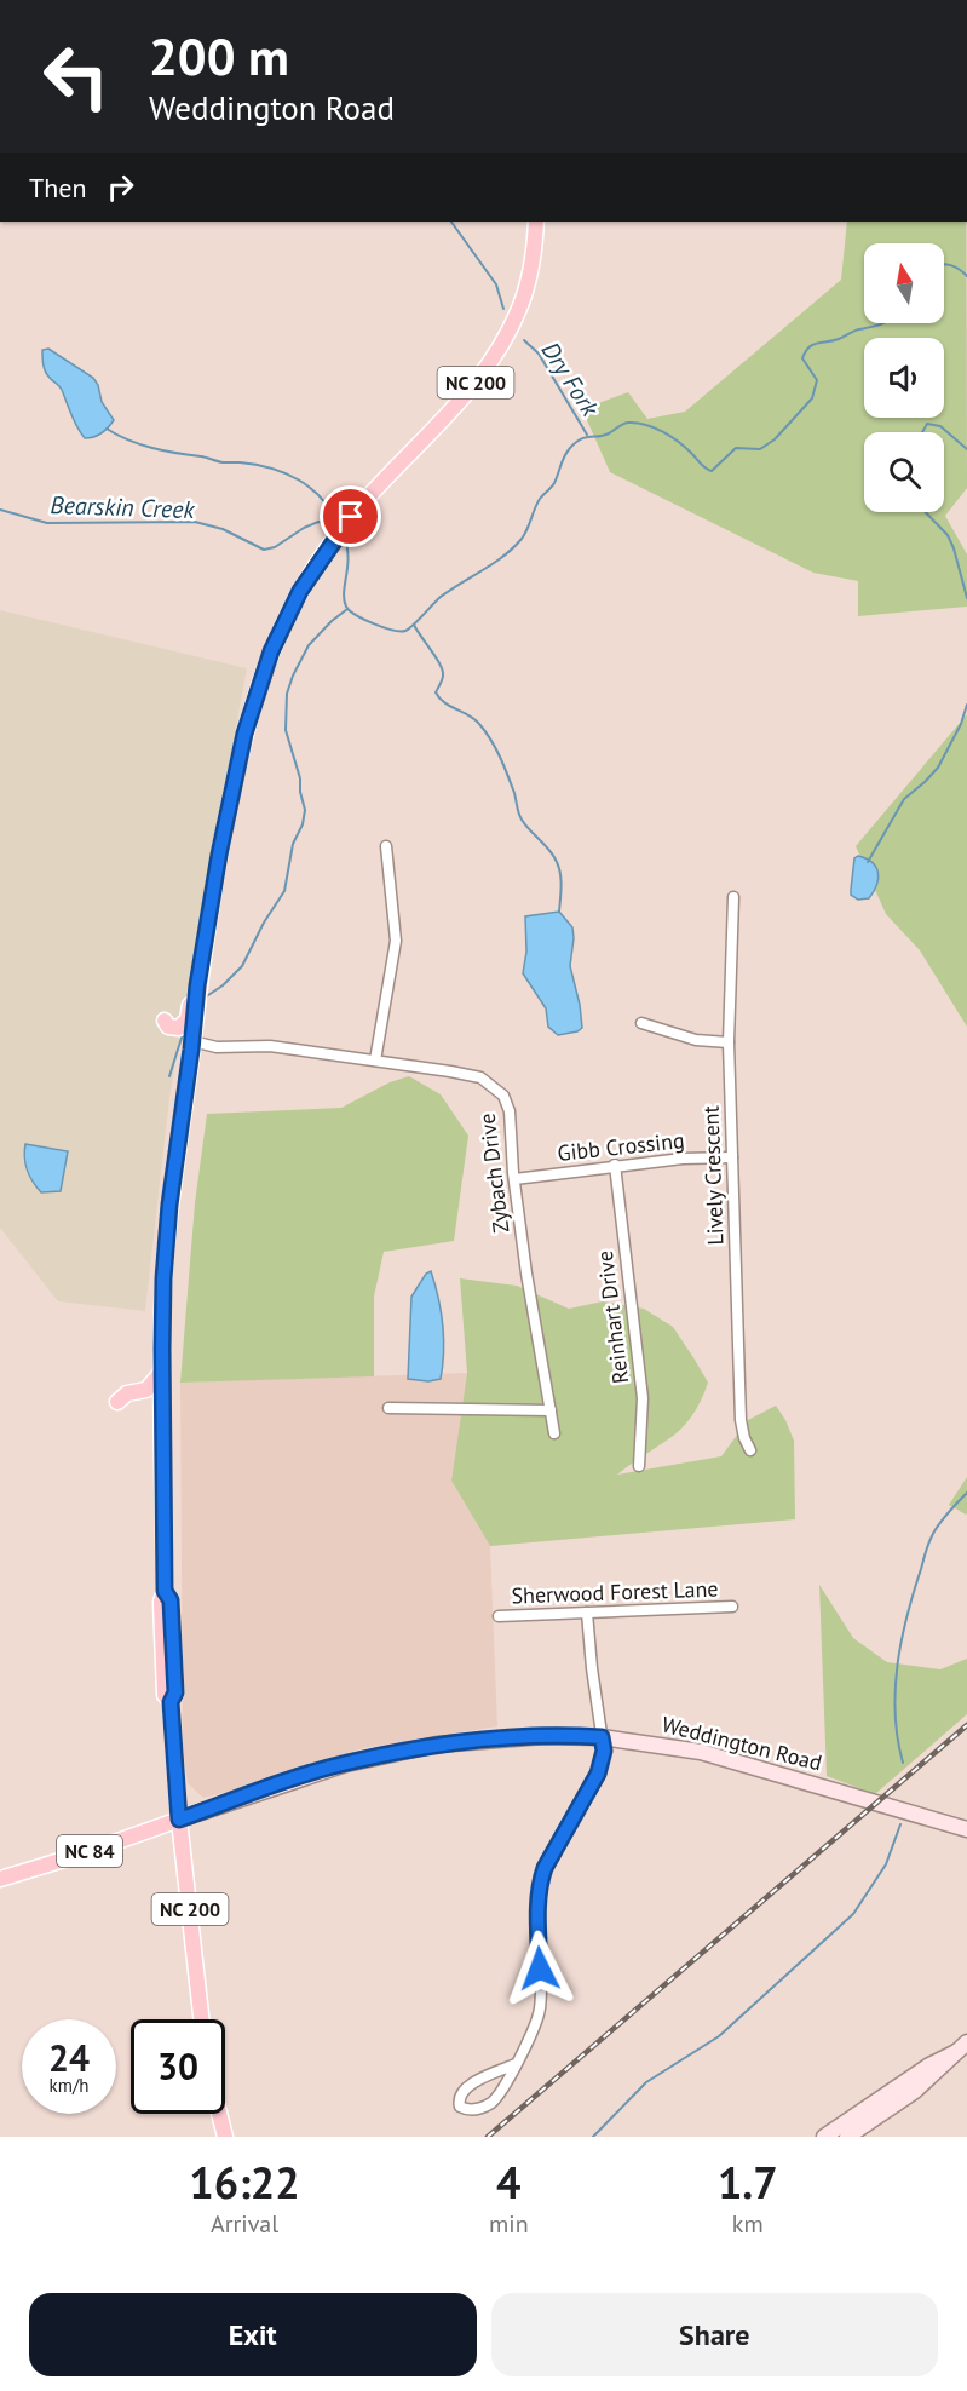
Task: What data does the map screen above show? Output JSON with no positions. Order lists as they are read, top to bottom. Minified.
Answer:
{"streets":{"main road":["NC 200","Weddington Road","NC 84"],"street":["Gibb Crossing","Zybach Drive","Lively Crescent","Reinhart Drive","Sherwood Forest Lane"]},"crossings":[["NC 200","Zybach Drive"],["NC 200","Weddington Road"],["Gibb Crossing","Zybach Drive"],["Gibb Crossing","Lively Crescent"],["Gibb Crossing","Reinhart Drive"]],"water":["Dry Fork","Bearskin Creek"],"north":"top","page":{"turn":["200 m","Weddington Road"],"then":"Then","speed":"24 km/h","limit":"30","eta":["16:22","Arrival","4","min","1.7","km"],"buttons":["Exit","Share"]}}
